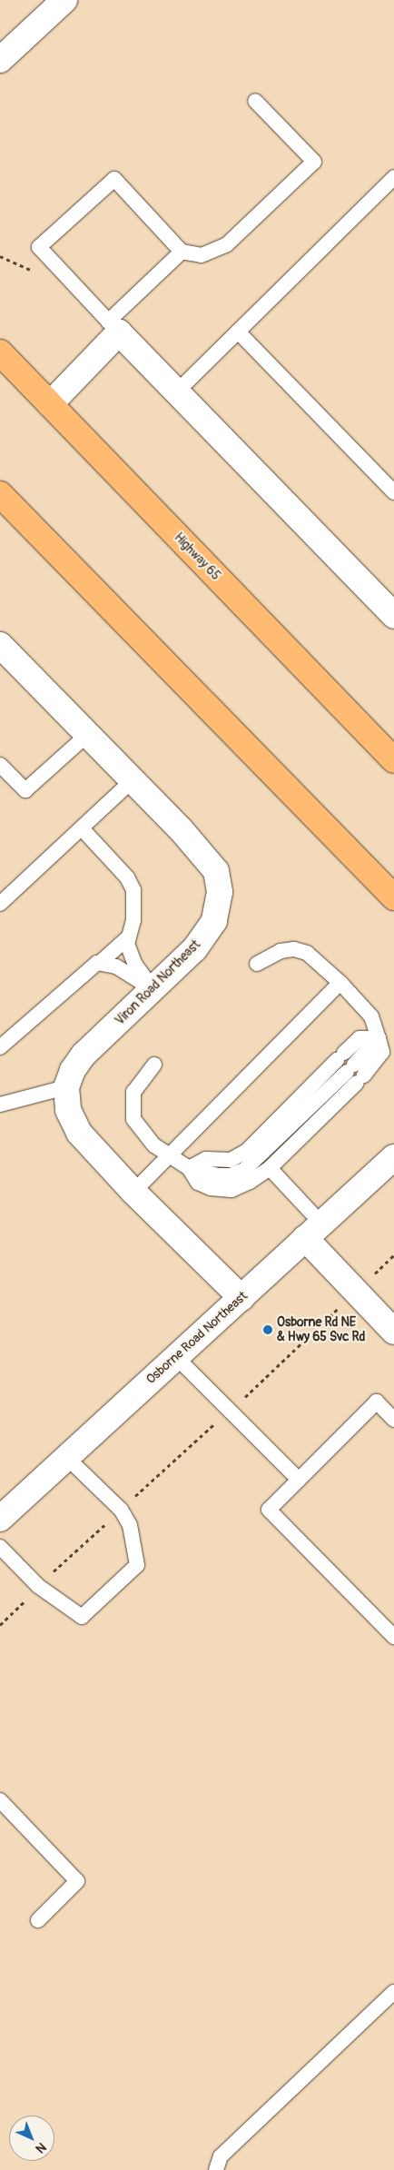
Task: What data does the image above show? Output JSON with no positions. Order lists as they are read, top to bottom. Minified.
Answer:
{"streets":{"highway":["Highway 65"],"street":["Viron Road Northeast","Osborne Road Northeast"]},"crossings":[["Viron Road Northeast","Osborne Road Northeast"]],"places":["Osborne Rd NE & Hwy 65 Svc Rd"],"north":"bottom right"}
